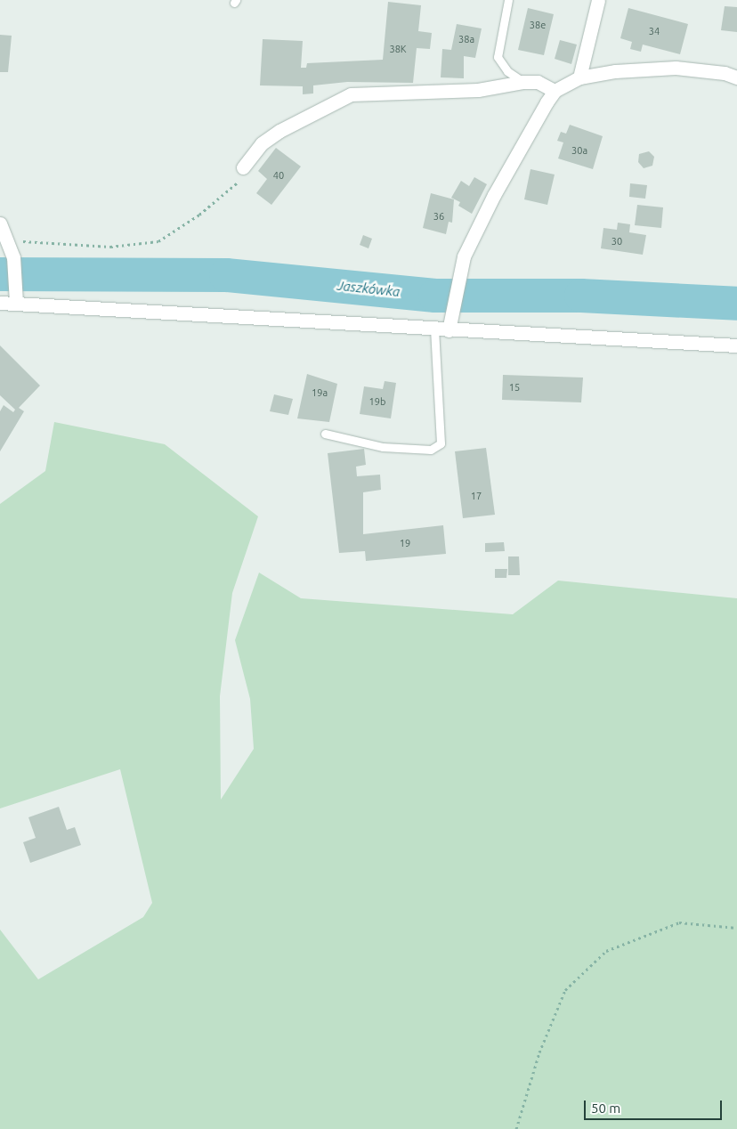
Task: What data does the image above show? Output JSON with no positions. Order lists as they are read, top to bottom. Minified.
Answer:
{"water":["Jaszkówka"],"house_numbers":["38e","34","38a","38K","30a","40","36","30","15","19a","19b","17","19"],"scale_bar":"50 m"}
